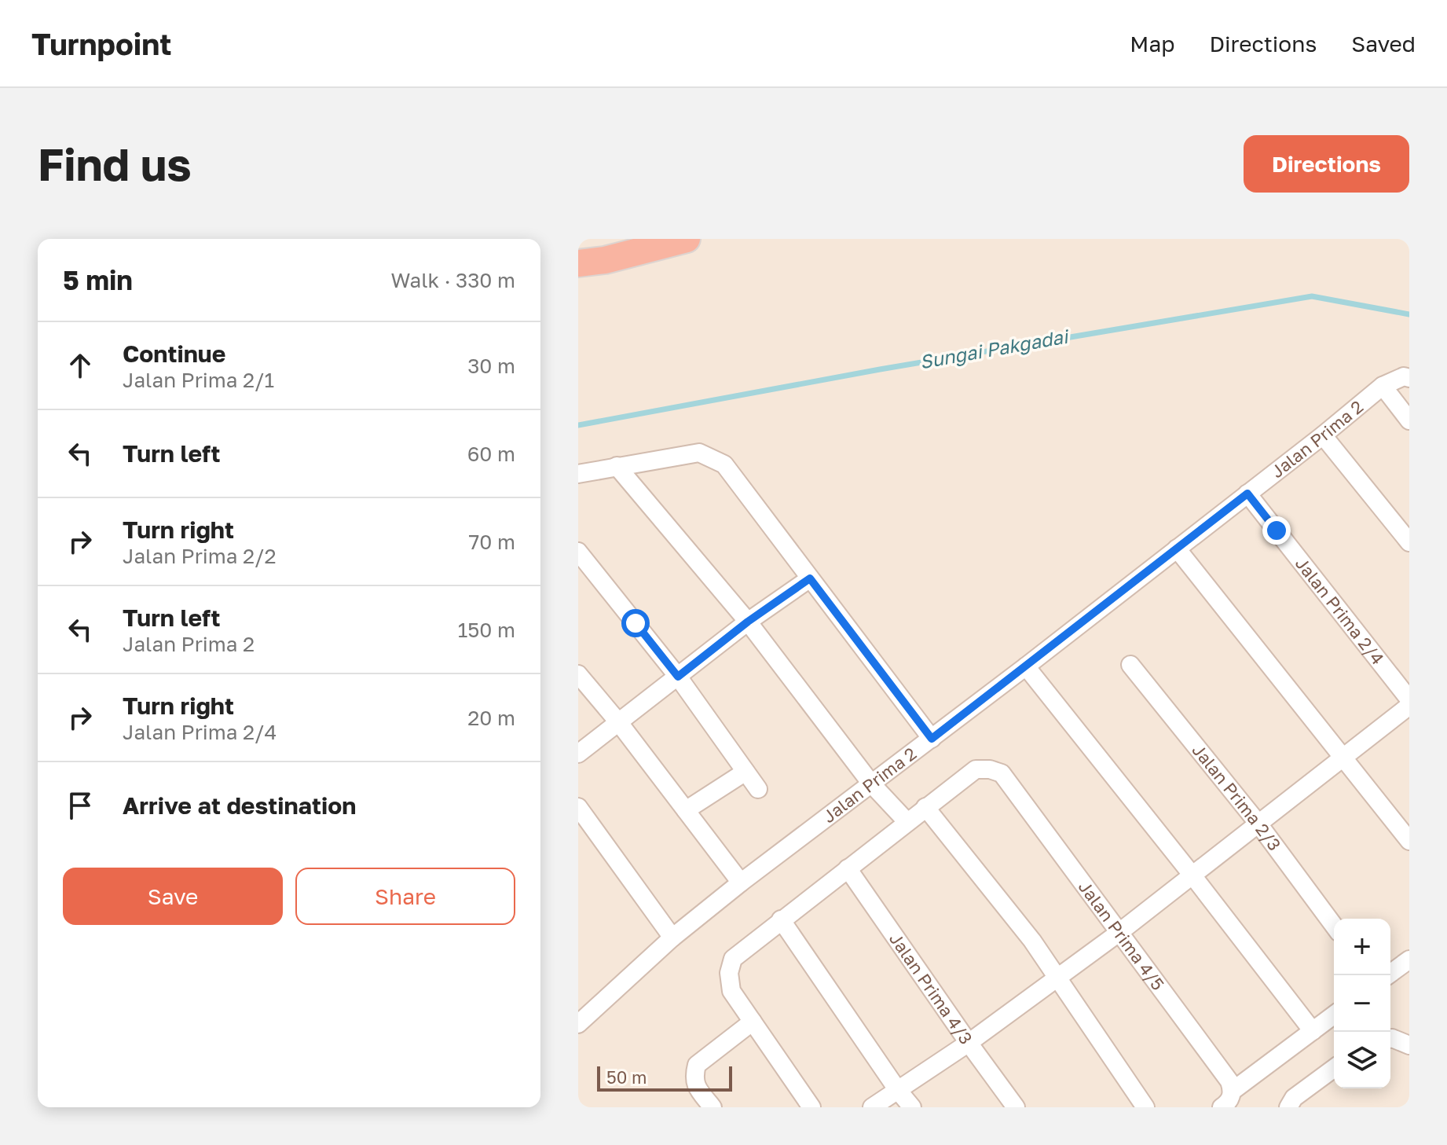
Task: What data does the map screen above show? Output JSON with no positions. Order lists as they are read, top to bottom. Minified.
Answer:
{"streets":{"street":["Jalan Prima 2","Jalan Prima 2/4","Jalan Prima 2/3","Jalan Prima 4/5","Jalan Prima 4/3"]},"crossings":[["Jalan Prima 2","Jalan Prima 2/4"]],"water":["Sungai Pakgadai"],"scale_bar":"50 m","page":{"header":"Turnpoint","nav":["Map","Directions","Saved"],"buttons":["Directions",["Save","Share"]],"title":"Find us","heading":["5 min","Walk · 330 m"],"list":[["Continue","Jalan Prima 2/1","30 m"],["Turn left","60 m"],["Turn right","Jalan Prima 2/2","70 m"],["Turn left","Jalan Prima 2","150 m"],["Turn right","Jalan Prima 2/4","20 m"],"Arrive at destination"],"map_buttons":["+","−"],"scale":"50 m"}}
